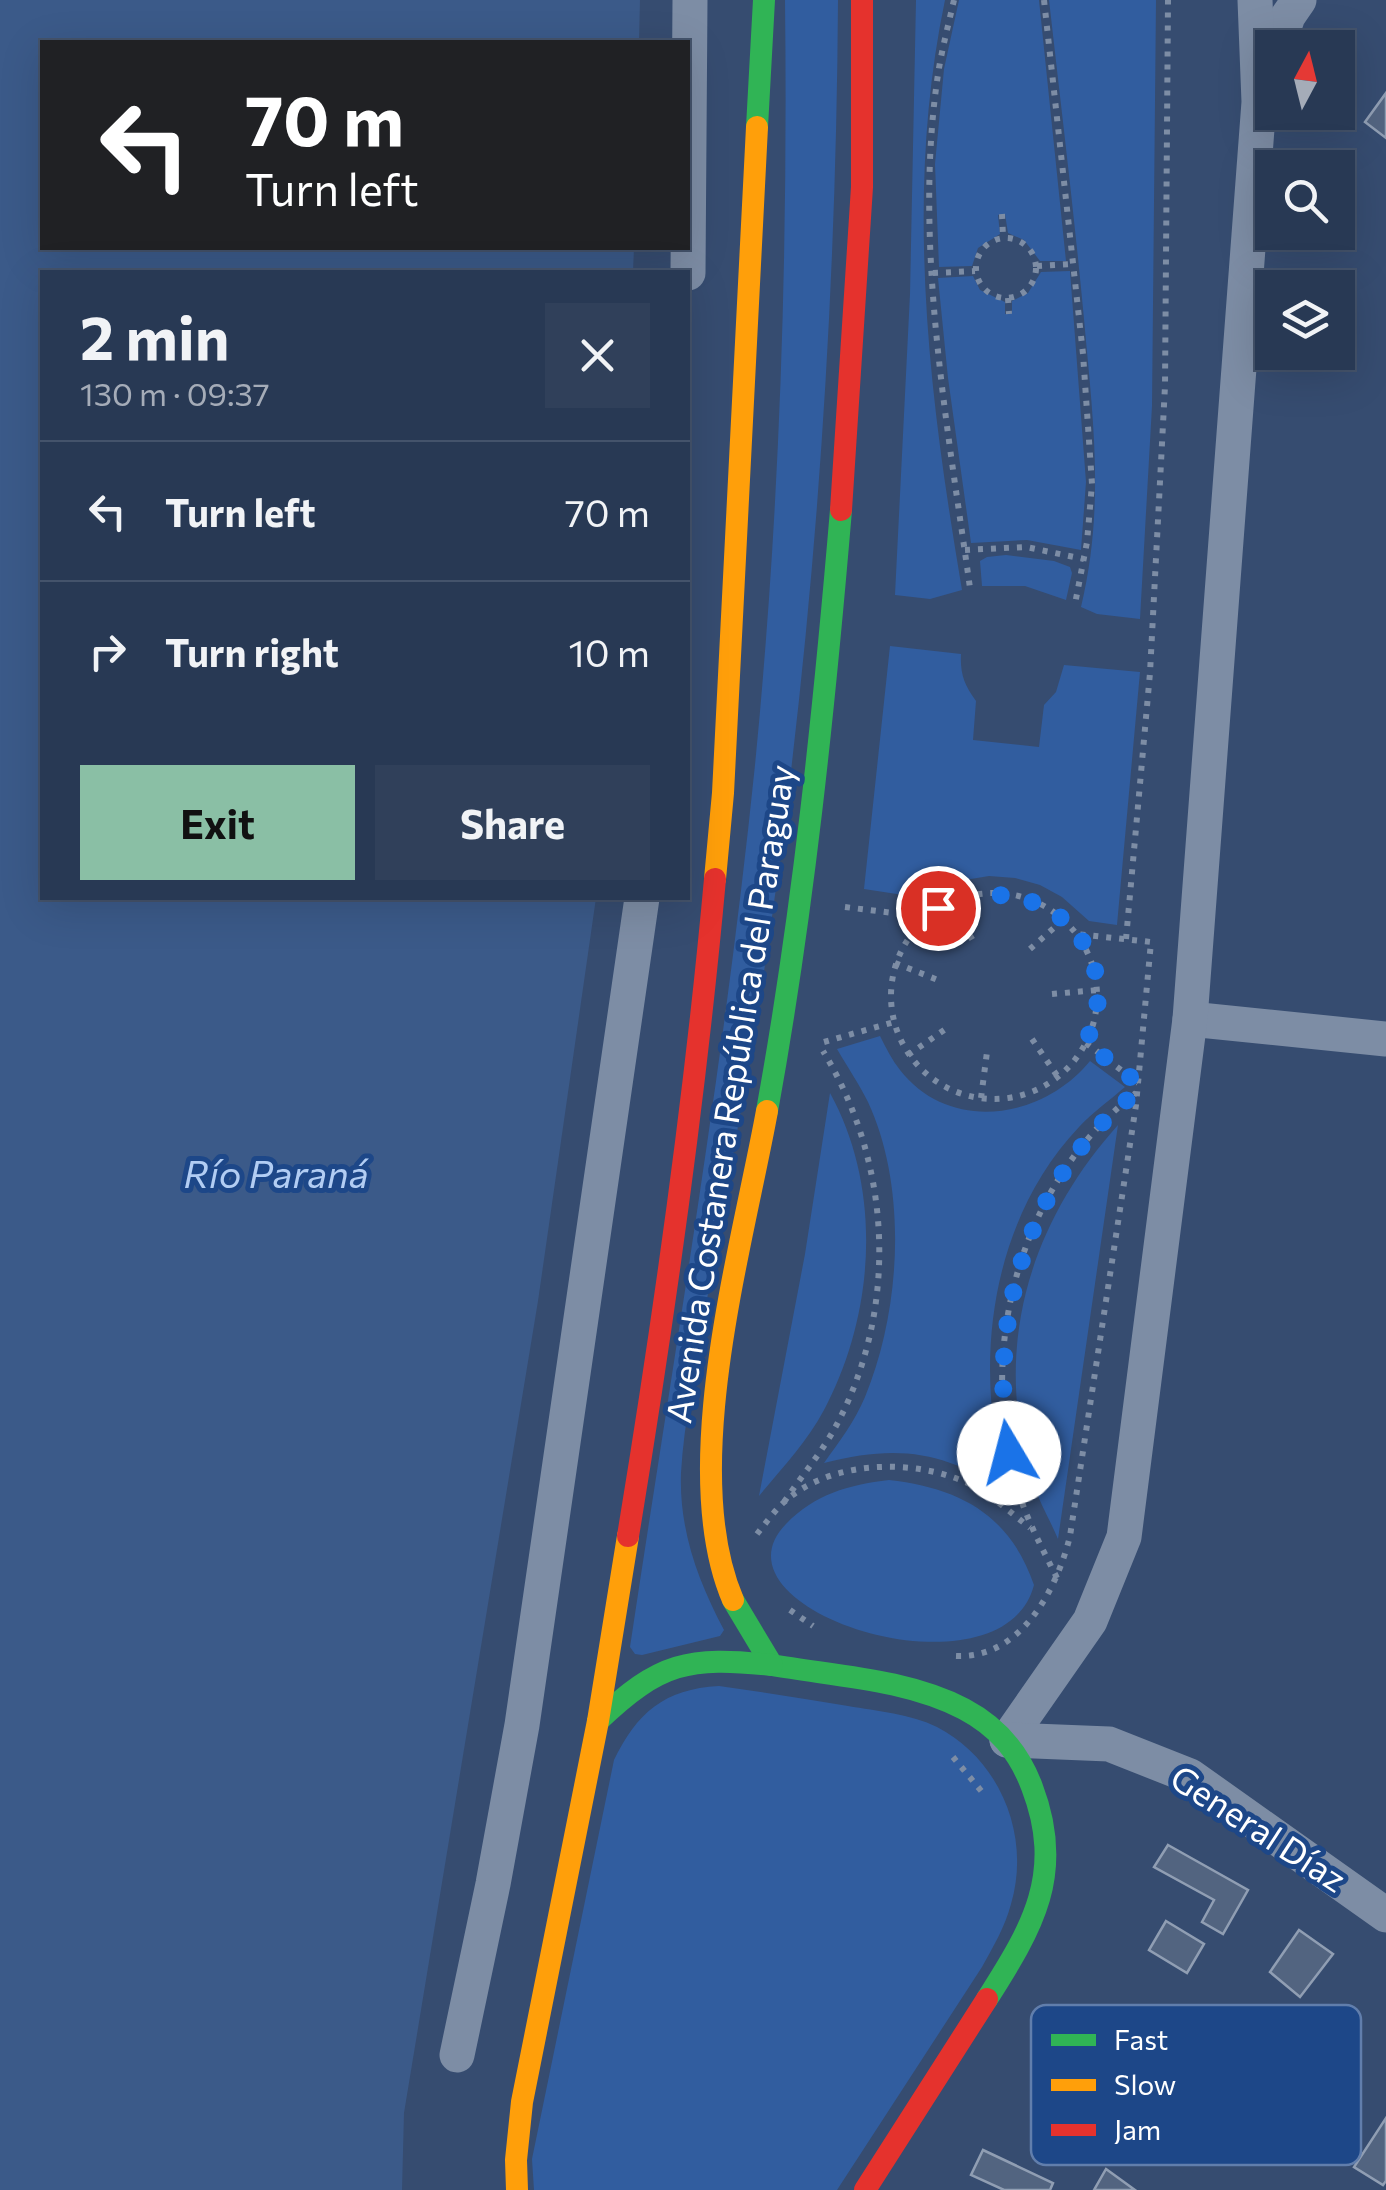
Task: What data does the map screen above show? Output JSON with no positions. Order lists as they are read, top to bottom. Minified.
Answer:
{"streets":{"main road":["Avenida Costanera República del Paraguay"],"street":["General Díaz"]},"water":["Río Paraná"],"legend":["Fast","Slow","Jam"],"north":"top","page":{"turn":["70 m","Turn left"],"heading":["2 min","130 m · 09:37"],"list":[{"name":"Turn left","value":"70 m"},{"name":"Turn right","value":"10 m"}],"buttons":["Exit","Share"]}}
